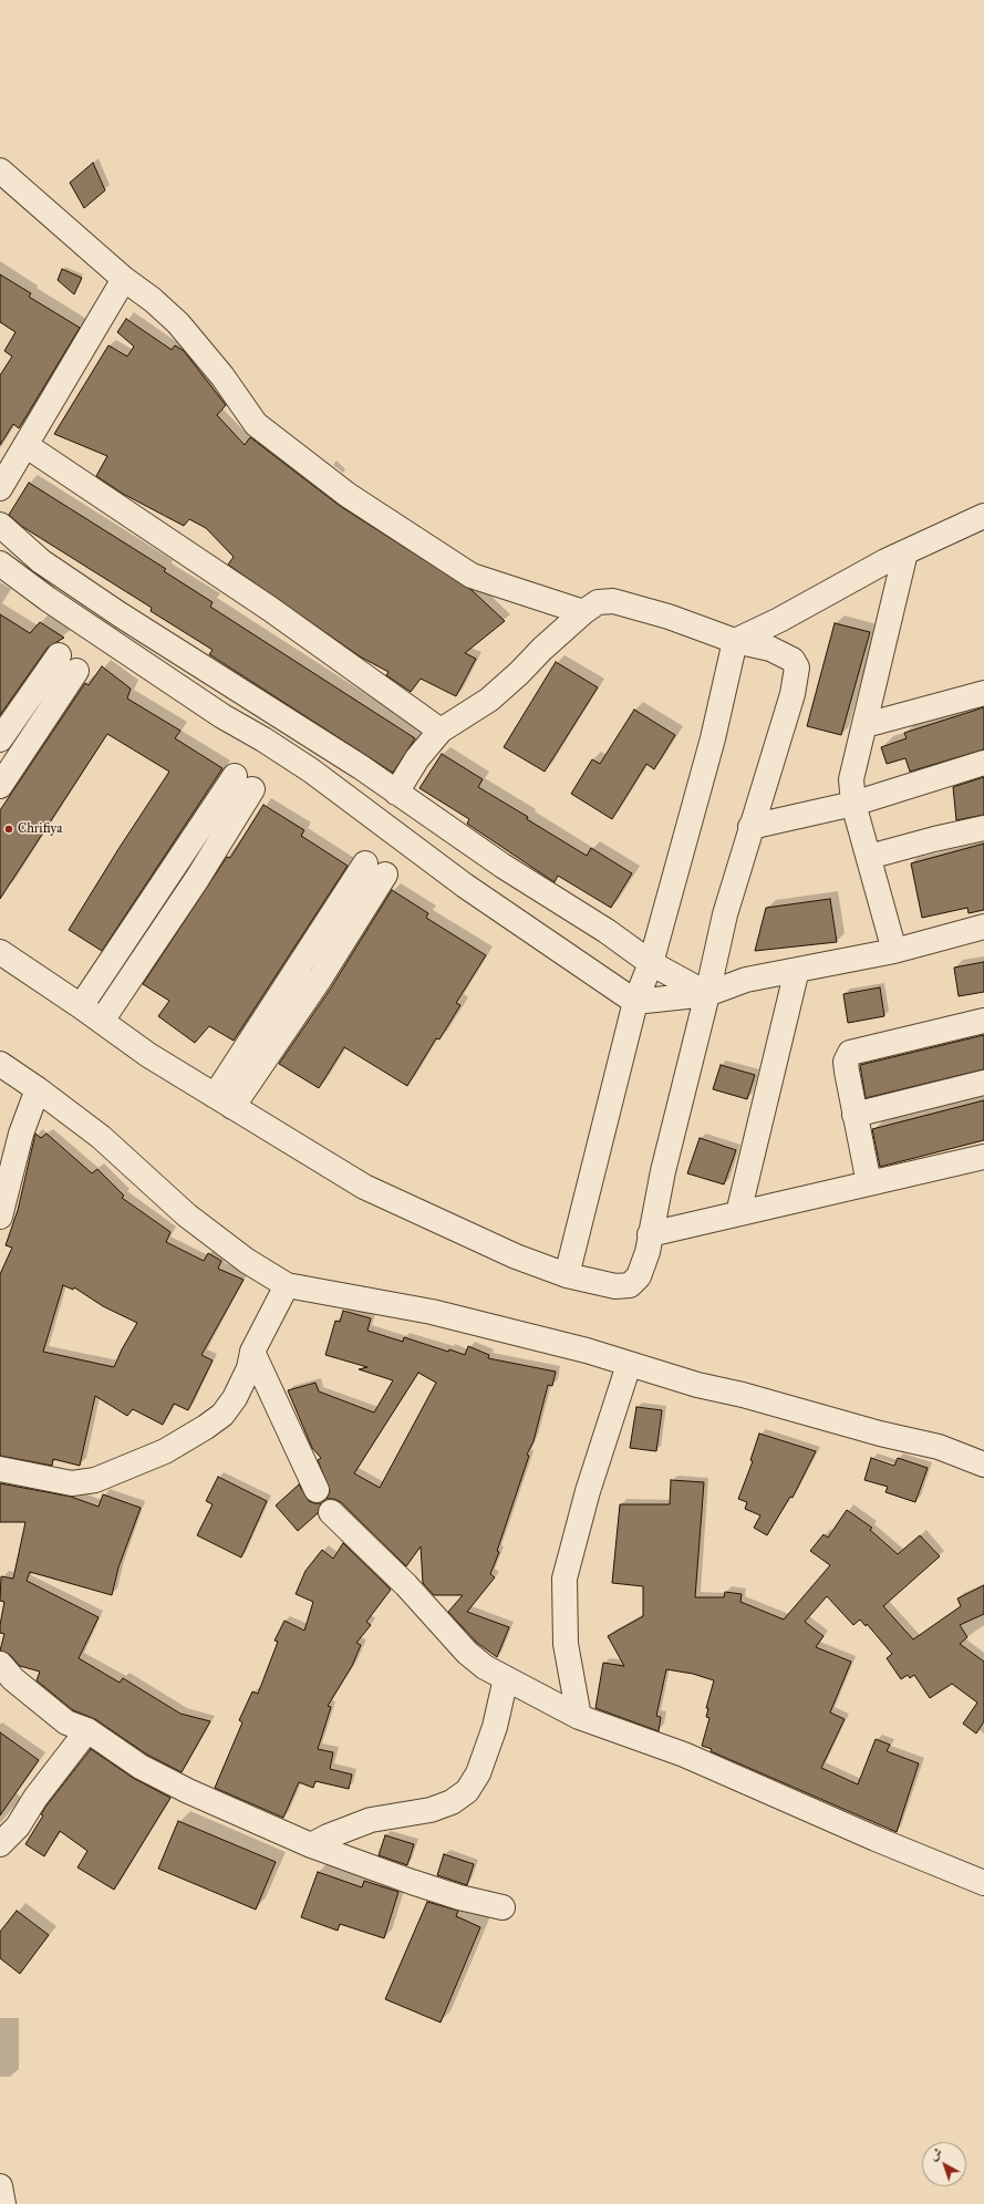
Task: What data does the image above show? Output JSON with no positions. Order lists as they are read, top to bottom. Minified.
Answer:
{"places":["Chrifiya"],"north":"top left"}
